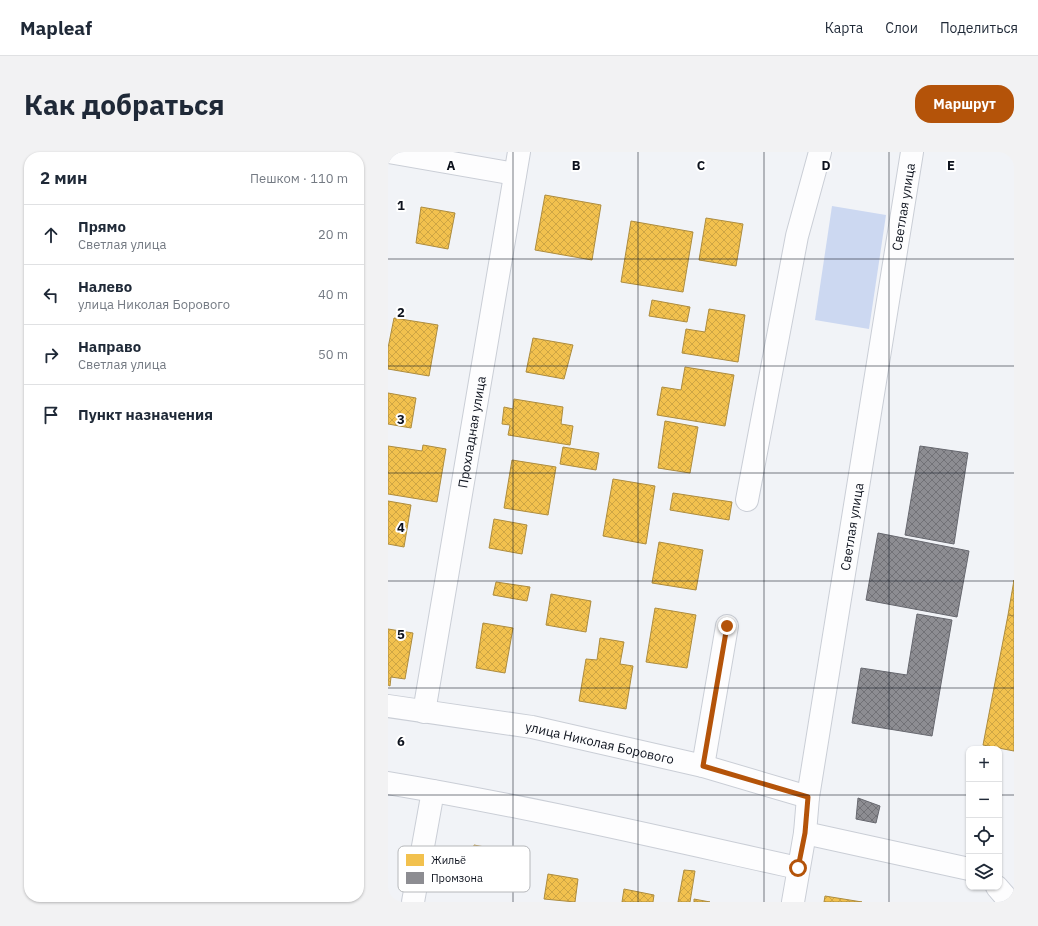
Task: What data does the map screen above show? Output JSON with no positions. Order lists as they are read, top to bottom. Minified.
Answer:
{"streets":{"street":["Светлая улица","Прохладная улица","улица Николая Борового"]},"crossings":[["Светлая улица","улица Николая Борового"],["Прохладная улица","улица Николая Борового"]],"legend":["Жильё","Промзона"],"page":{"header":"Mapleaf","nav":["Карта","Слои","Поделиться"],"buttons":"Маршрут","title":"Как добраться","heading":["2 мин","Пешком · 110 m"],"list":[["Прямо","Светлая улица","20 m"],["Налево","улица Николая Борового","40 m"],["Направо","Светлая улица","50 m"],"Пункт назначения"],"map_buttons":["+","−"]},"grid":{"columns":["A","B","C","D","E"],"rows":["1","2","3","4","5","6"]}}
